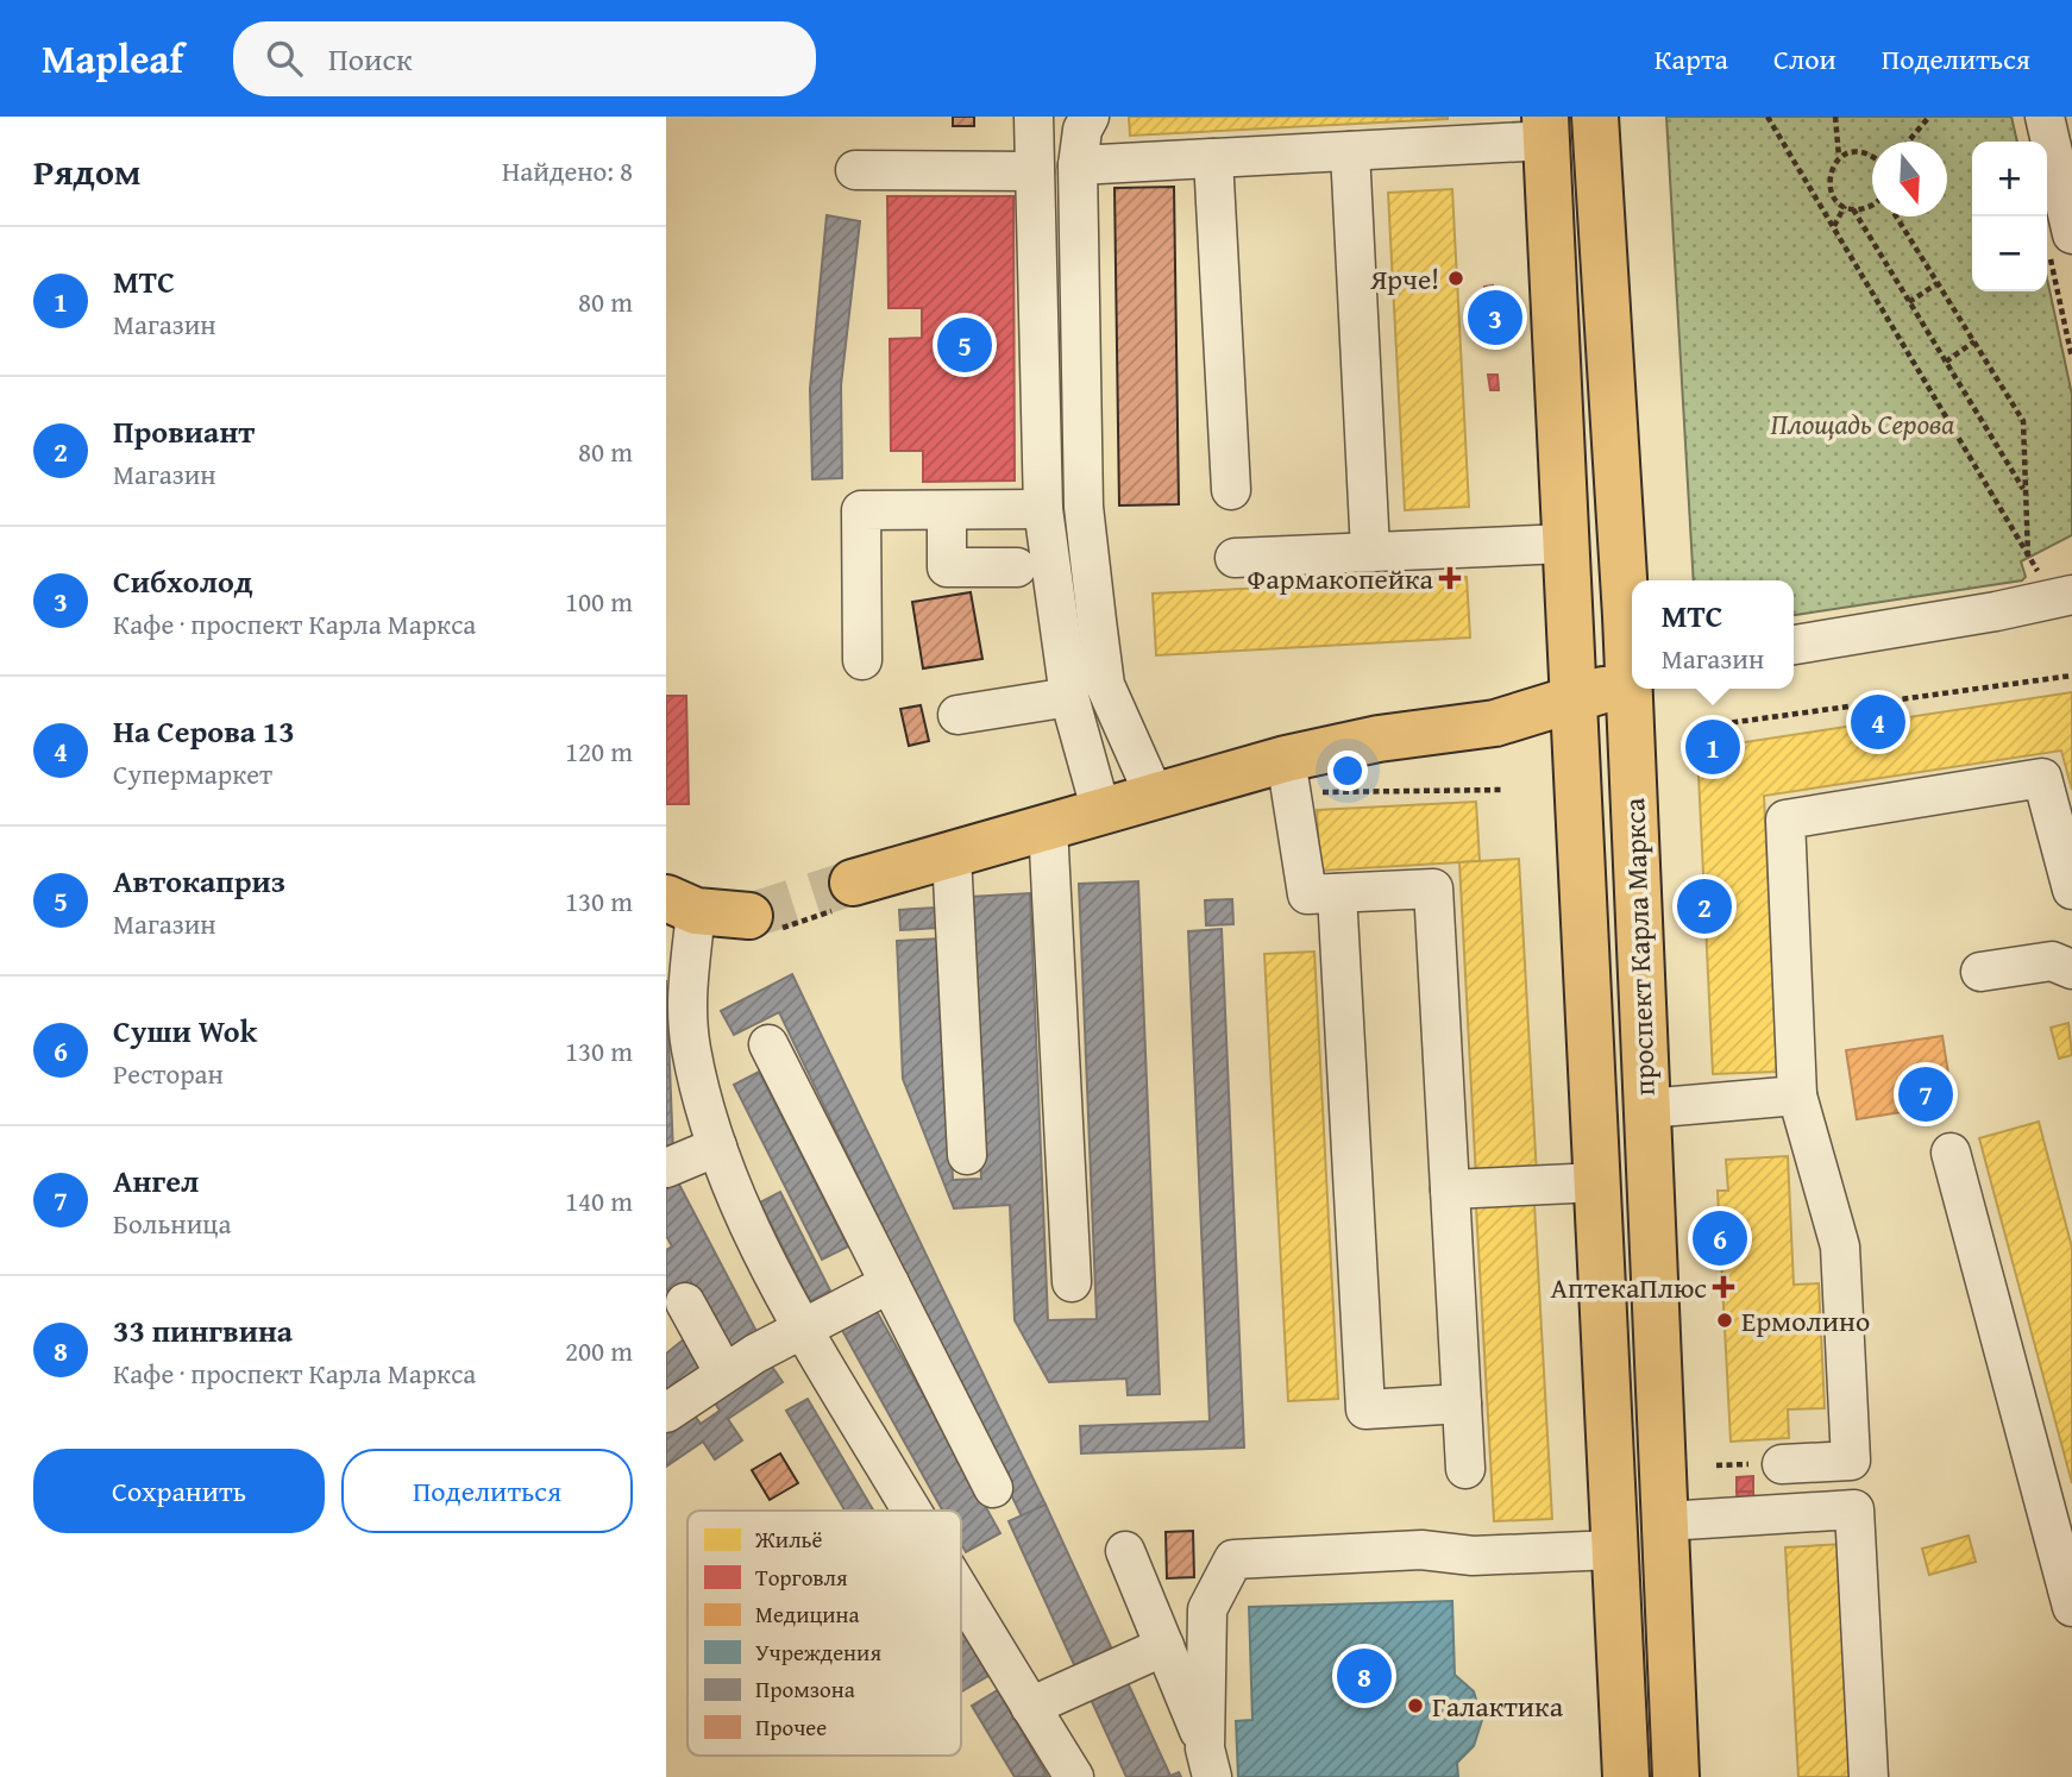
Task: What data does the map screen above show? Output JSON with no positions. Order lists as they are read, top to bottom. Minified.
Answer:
{"streets":{"main road":["проспект Карла Маркса"]},"parks":["Площадь Серова"],"places":{"other":["Ярче!","Ермолино","Галактика"],"health":["Фармакопейка","АптекаПлюс"]},"legend":["Жильё","Торговля","Медицина","Учреждения","Промзона","Прочее"],"north":"bottom","page":{"header":"Mapleaf","search":"Поиск","nav":["Карта","Слои","Поделиться"],"heading":["Рядом","Найдено: 8"],"map_buttons":["+","−"],"list":[{"mark":"1","name":"МТС","note":"Магазин","value":"80 m"},{"mark":"2","name":"Провиант","note":"Магазин","value":"80 m"},{"mark":"3","name":"Сибхолод","note":"Кафе · проспект Карла Маркса","value":"100 m"},{"mark":"4","name":"На Серова 13","note":"Супермаркет","value":"120 m"},{"mark":"5","name":"Автокаприз","note":"Магазин","value":"130 m"},{"mark":"6","name":"Суши Wok","note":"Ресторан","value":"130 m"},{"mark":"7","name":"Ангел","note":"Больница","value":"140 m"},{"mark":"8","name":"33 пингвина","note":"Кафе · проспект Карла Маркса","value":"200 m"}],"pins":["3","5","4","1","2","7","6","8"],"popup":["МТС","Магазин"],"buttons":["Сохранить","Поделиться"]}}
